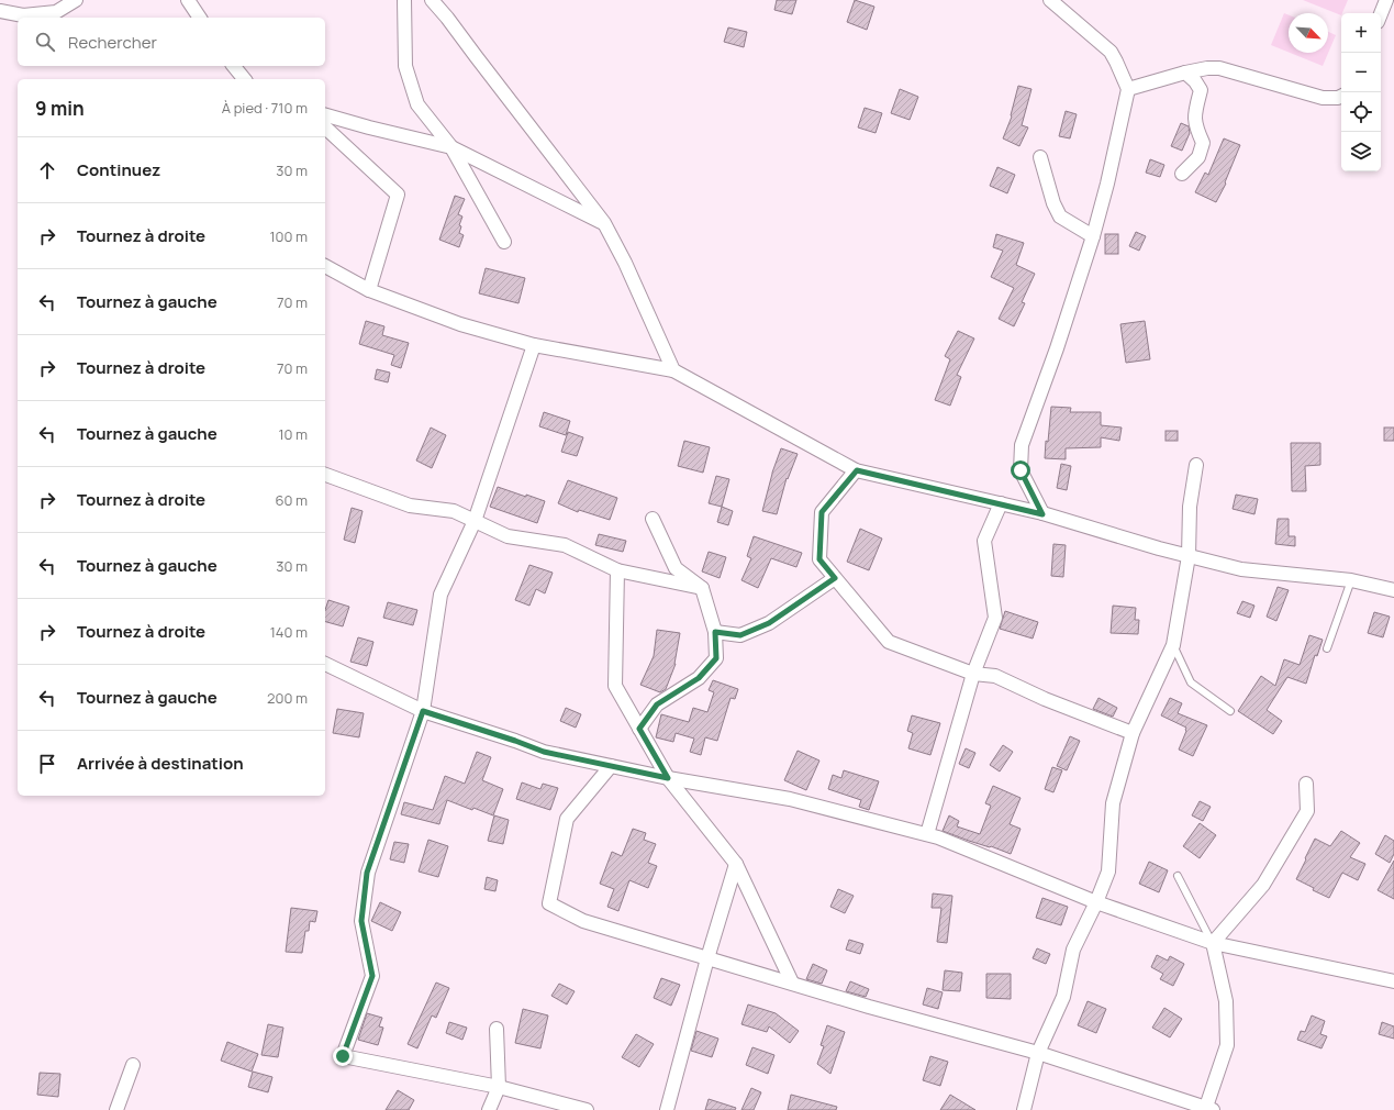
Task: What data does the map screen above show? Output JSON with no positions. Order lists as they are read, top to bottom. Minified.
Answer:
{"north":"bottom right","page":{"map_buttons":["+","−"],"search":"Rechercher","heading":["9 min","À pied · 710 m"],"list":[["Continuez","30 m"],["Tournez à droite","100 m"],["Tournez à gauche","70 m"],["Tournez à droite","70 m"],["Tournez à gauche","10 m"],["Tournez à droite","60 m"],["Tournez à gauche","30 m"],["Tournez à droite","140 m"],["Tournez à gauche","200 m"],"Arrivée à destination"]}}
